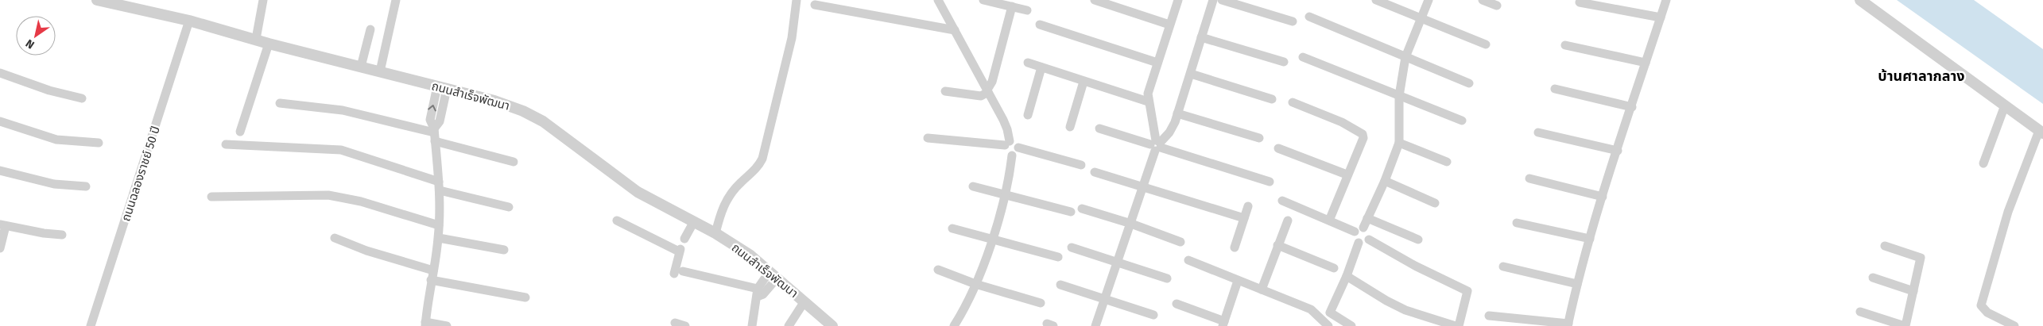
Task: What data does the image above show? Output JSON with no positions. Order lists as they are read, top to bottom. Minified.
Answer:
{"streets":{"street":["ถนนสำเร็จพัฒนา","ถนนฉลองราชย์ 50 ปี"]},"crossings":[["ถนนสำเร็จพัฒนา","ถนนฉลองราชย์ 50 ปี"]],"districts":["บ้านศาลากลาง"],"north":"bottom left"}
